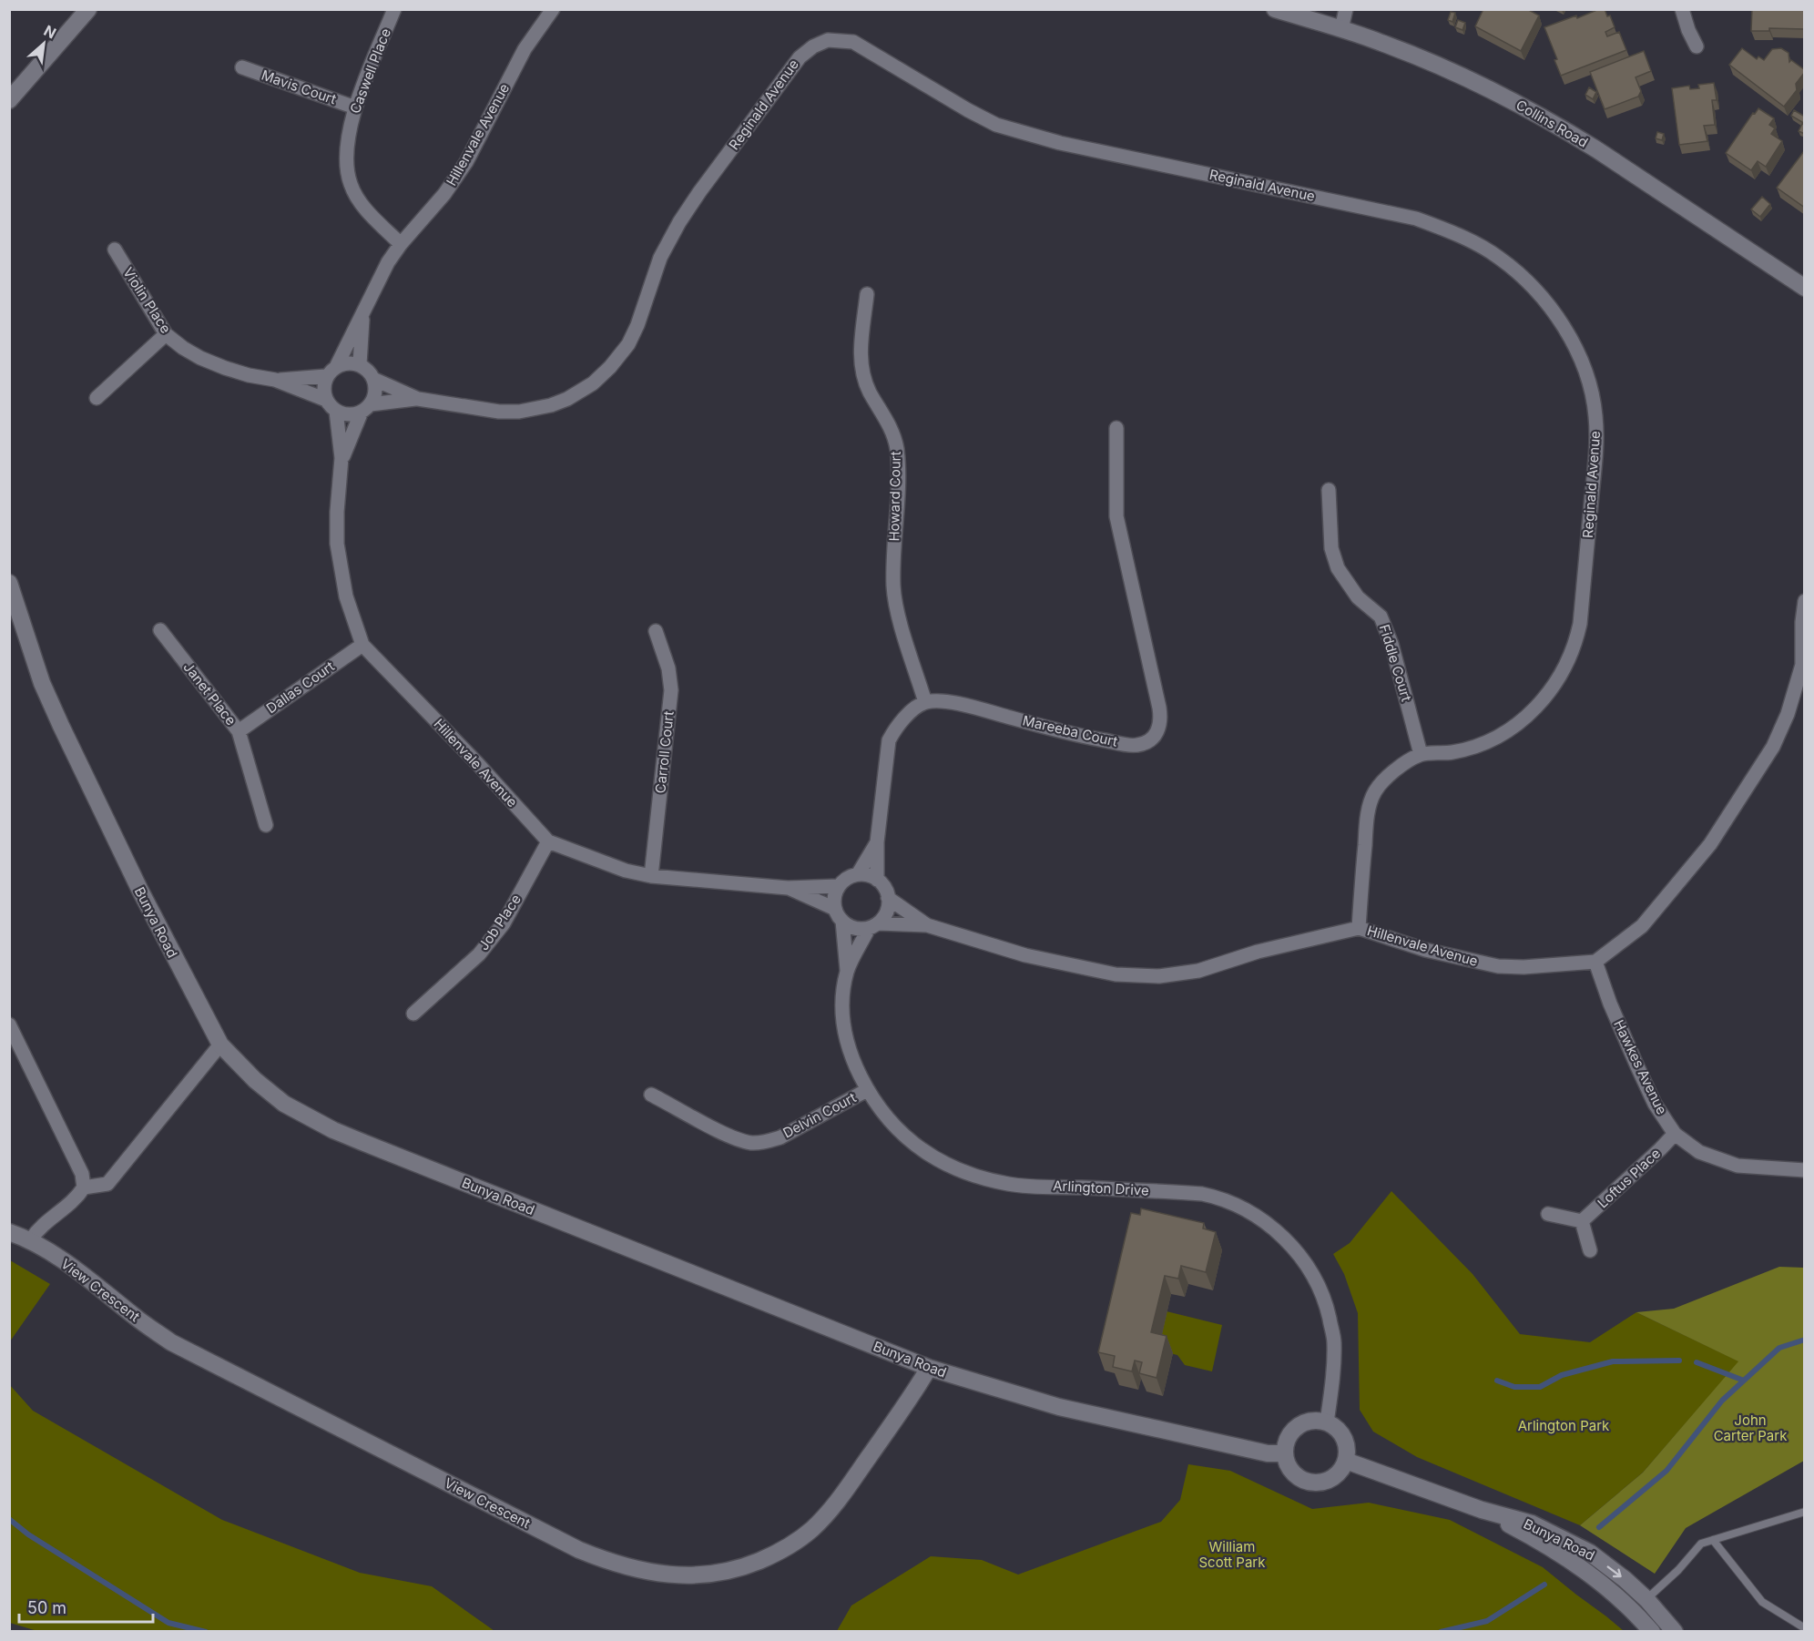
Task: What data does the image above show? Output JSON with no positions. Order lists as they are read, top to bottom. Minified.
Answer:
{"streets":{"street":["Caswell Place","Mavis Court","Reginald Avenue","Collins Road","Hillenvale Avenue","Violin Place","Howard Court","Fiddle Court","Dallas Court","Janet Place","Mareeba Court","Carroll Court","Bunya Road","Job Place","Hawkes Avenue","Delvin Court","Loftus Place","Arlington Drive","View Crescent"]},"crossings":[["Caswell Place","Mavis Court"],["Caswell Place","Hillenvale Avenue"],["Reginald Avenue","Hillenvale Avenue"],["Reginald Avenue","Violin Place"],["Reginald Avenue","Fiddle Court"],["Hillenvale Avenue","Violin Place"],["Hillenvale Avenue","Dallas Court"],["Hillenvale Avenue","Carroll Court"],["Hillenvale Avenue","Job Place"],["Hillenvale Avenue","Hawkes Avenue"],["Hillenvale Avenue","Arlington Drive"],["Howard Court","Mareeba Court"],["Dallas Court","Janet Place"],["Bunya Road","Arlington Drive"],["Bunya Road","View Crescent"],["Hawkes Avenue","Loftus Place"],["Delvin Court","Arlington Drive"]],"parks":["John Carter Park","Arlington Park","William Scott Park"],"scale_bar":"50 m","north":"top right"}
